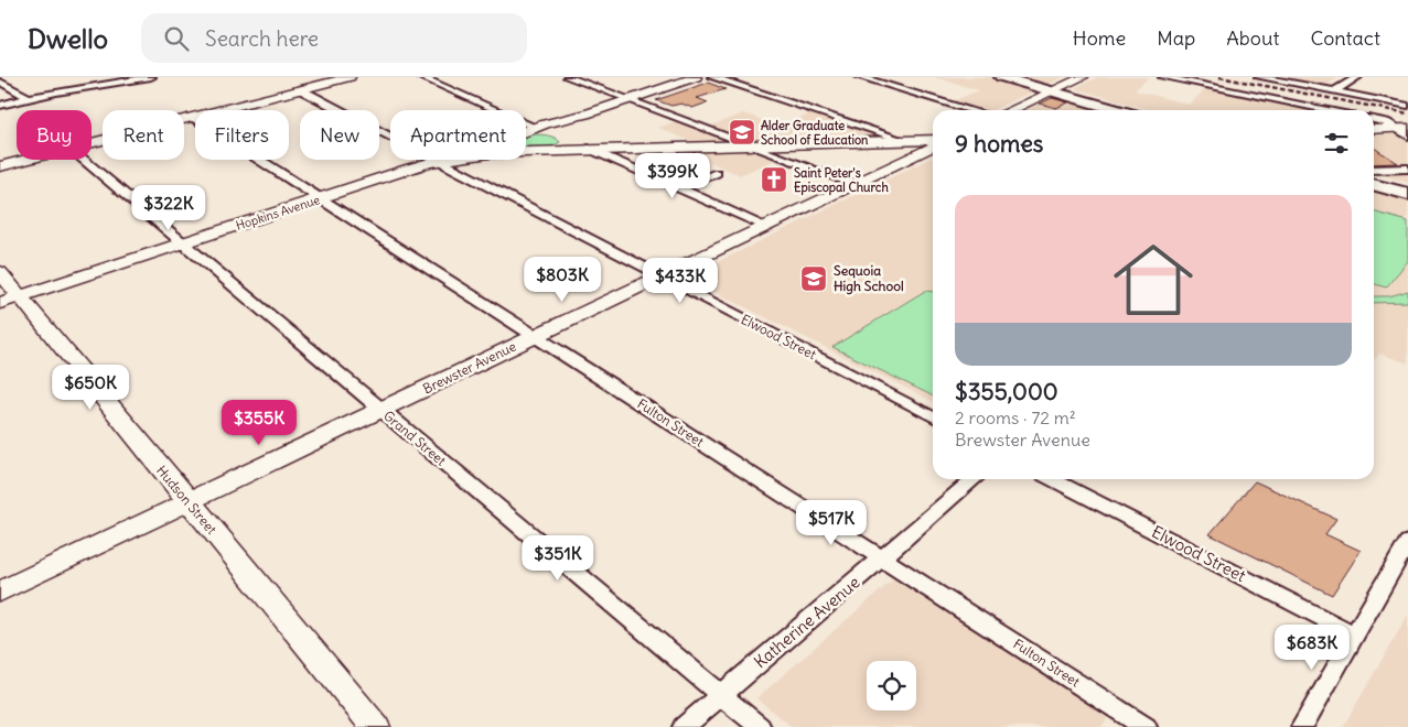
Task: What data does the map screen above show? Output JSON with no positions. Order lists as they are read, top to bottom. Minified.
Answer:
{"streets":{"street":["Hopkins Avenue","Elwood Street","Brewster Avenue","Fulton Street","Grand Street","Hudson Street","Katherine Avenue"]},"crossings":[["Hopkins Avenue","Elwood Street"],["Hopkins Avenue","Fulton Street"],["Hopkins Avenue","Grand Street"],["Hopkins Avenue","Hudson Street"],["Elwood Street","Brewster Avenue"],["Brewster Avenue","Fulton Street"],["Brewster Avenue","Grand Street"],["Brewster Avenue","Hudson Street"],["Fulton Street","Katherine Avenue"],["Grand Street","Katherine Avenue"]],"places":{"school or university":["Alder Graduate School of Education","Sequoia High School"],"church":["Saint Peter's Episcopal Church"]},"page":{"header":"Dwello","search":"Search here","nav":["Home","Map","About","Contact"],"chip":["Buy","Rent","Filters","New","Apartment"],"heading":"9 homes","price":["$399K","$322K","$803K","$433K","$650K","$355K","$517K","$351K","$683K"],"list":[{"name":"$355,000","note":"2 rooms · 72 m² · Brewster Avenue"}]}}
